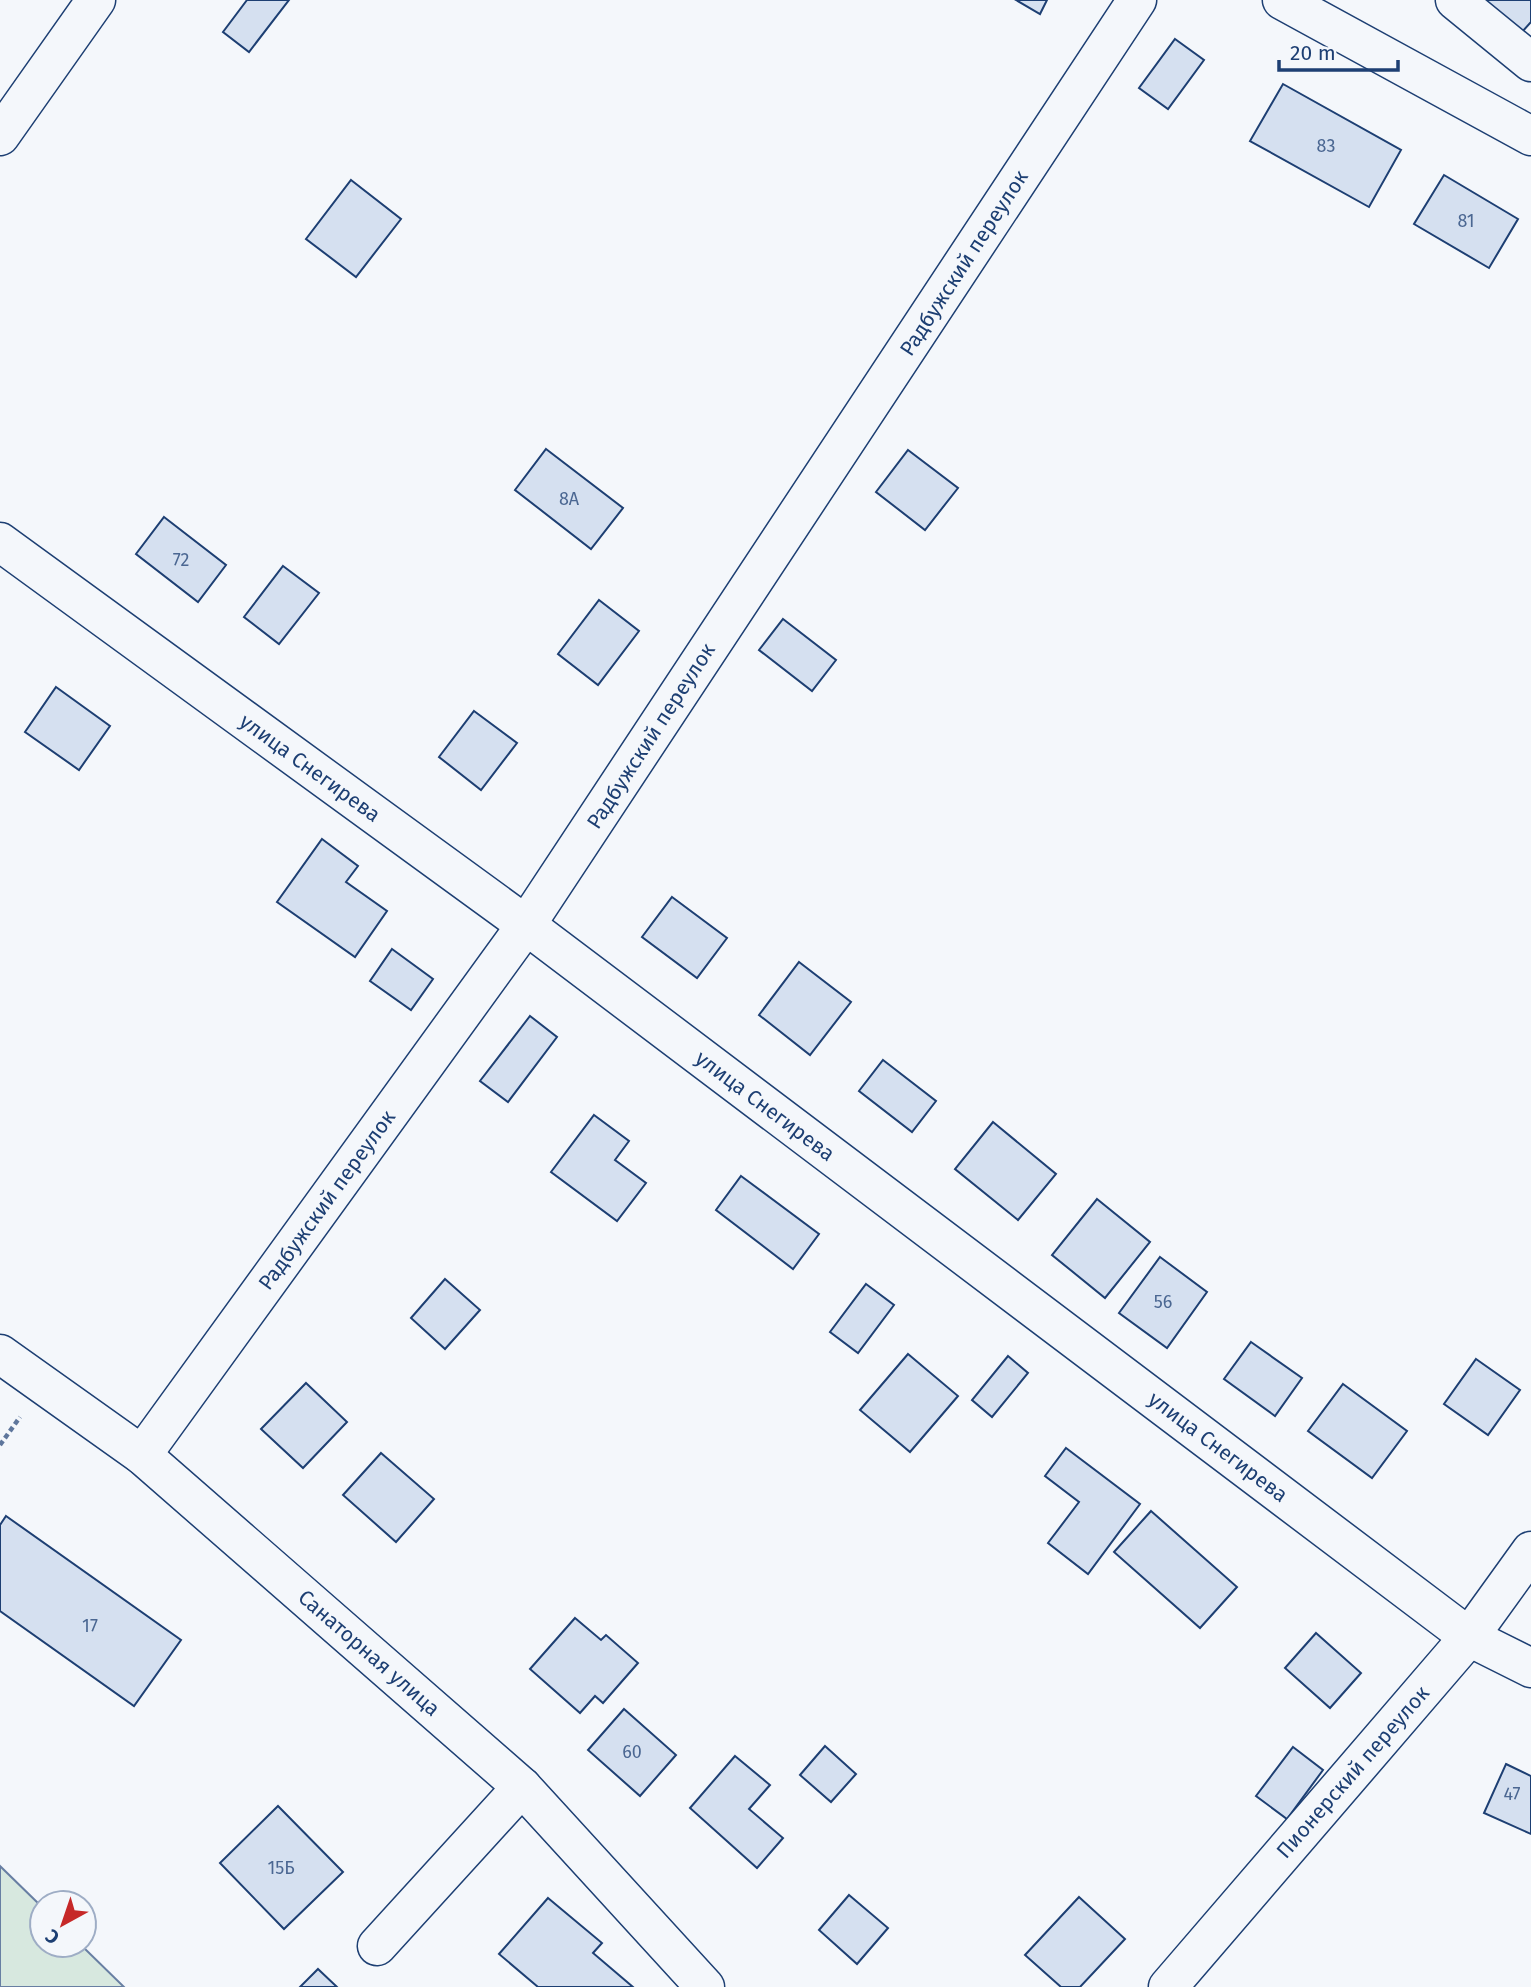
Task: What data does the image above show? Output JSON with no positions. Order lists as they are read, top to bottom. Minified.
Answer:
{"streets":{"street":["Радбужский переулок","улица Снегирева","Санаторная улица","Пионерский переулок"]},"crossings":[["Радбужский переулок","улица Снегирева"],["Радбужский переулок","Санаторная улица"],["улица Снегирева","Пионерский переулок"]],"house_numbers":["83","81","8А","72","56","17","60","47","15Б"],"scale_bar":"20 m","north":"bottom left"}
